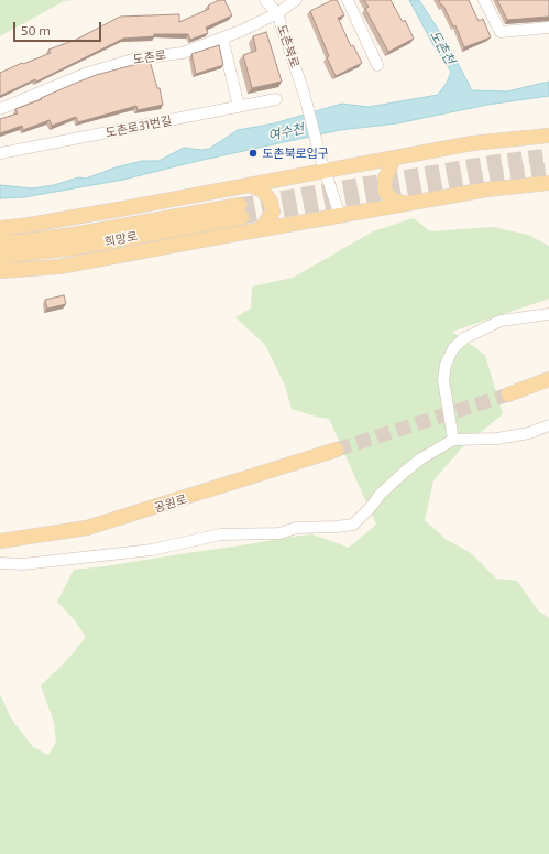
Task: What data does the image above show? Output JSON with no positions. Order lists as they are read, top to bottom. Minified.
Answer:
{"streets":{"main road":["희망로","공원로"],"street":["도촌북로","도촌로","도촌로31번길"]},"crossings":[["도촌북로","도촌로"]],"water":["도촌천","여수천"],"places":["도촌북로입구"],"scale_bar":"50 m"}
